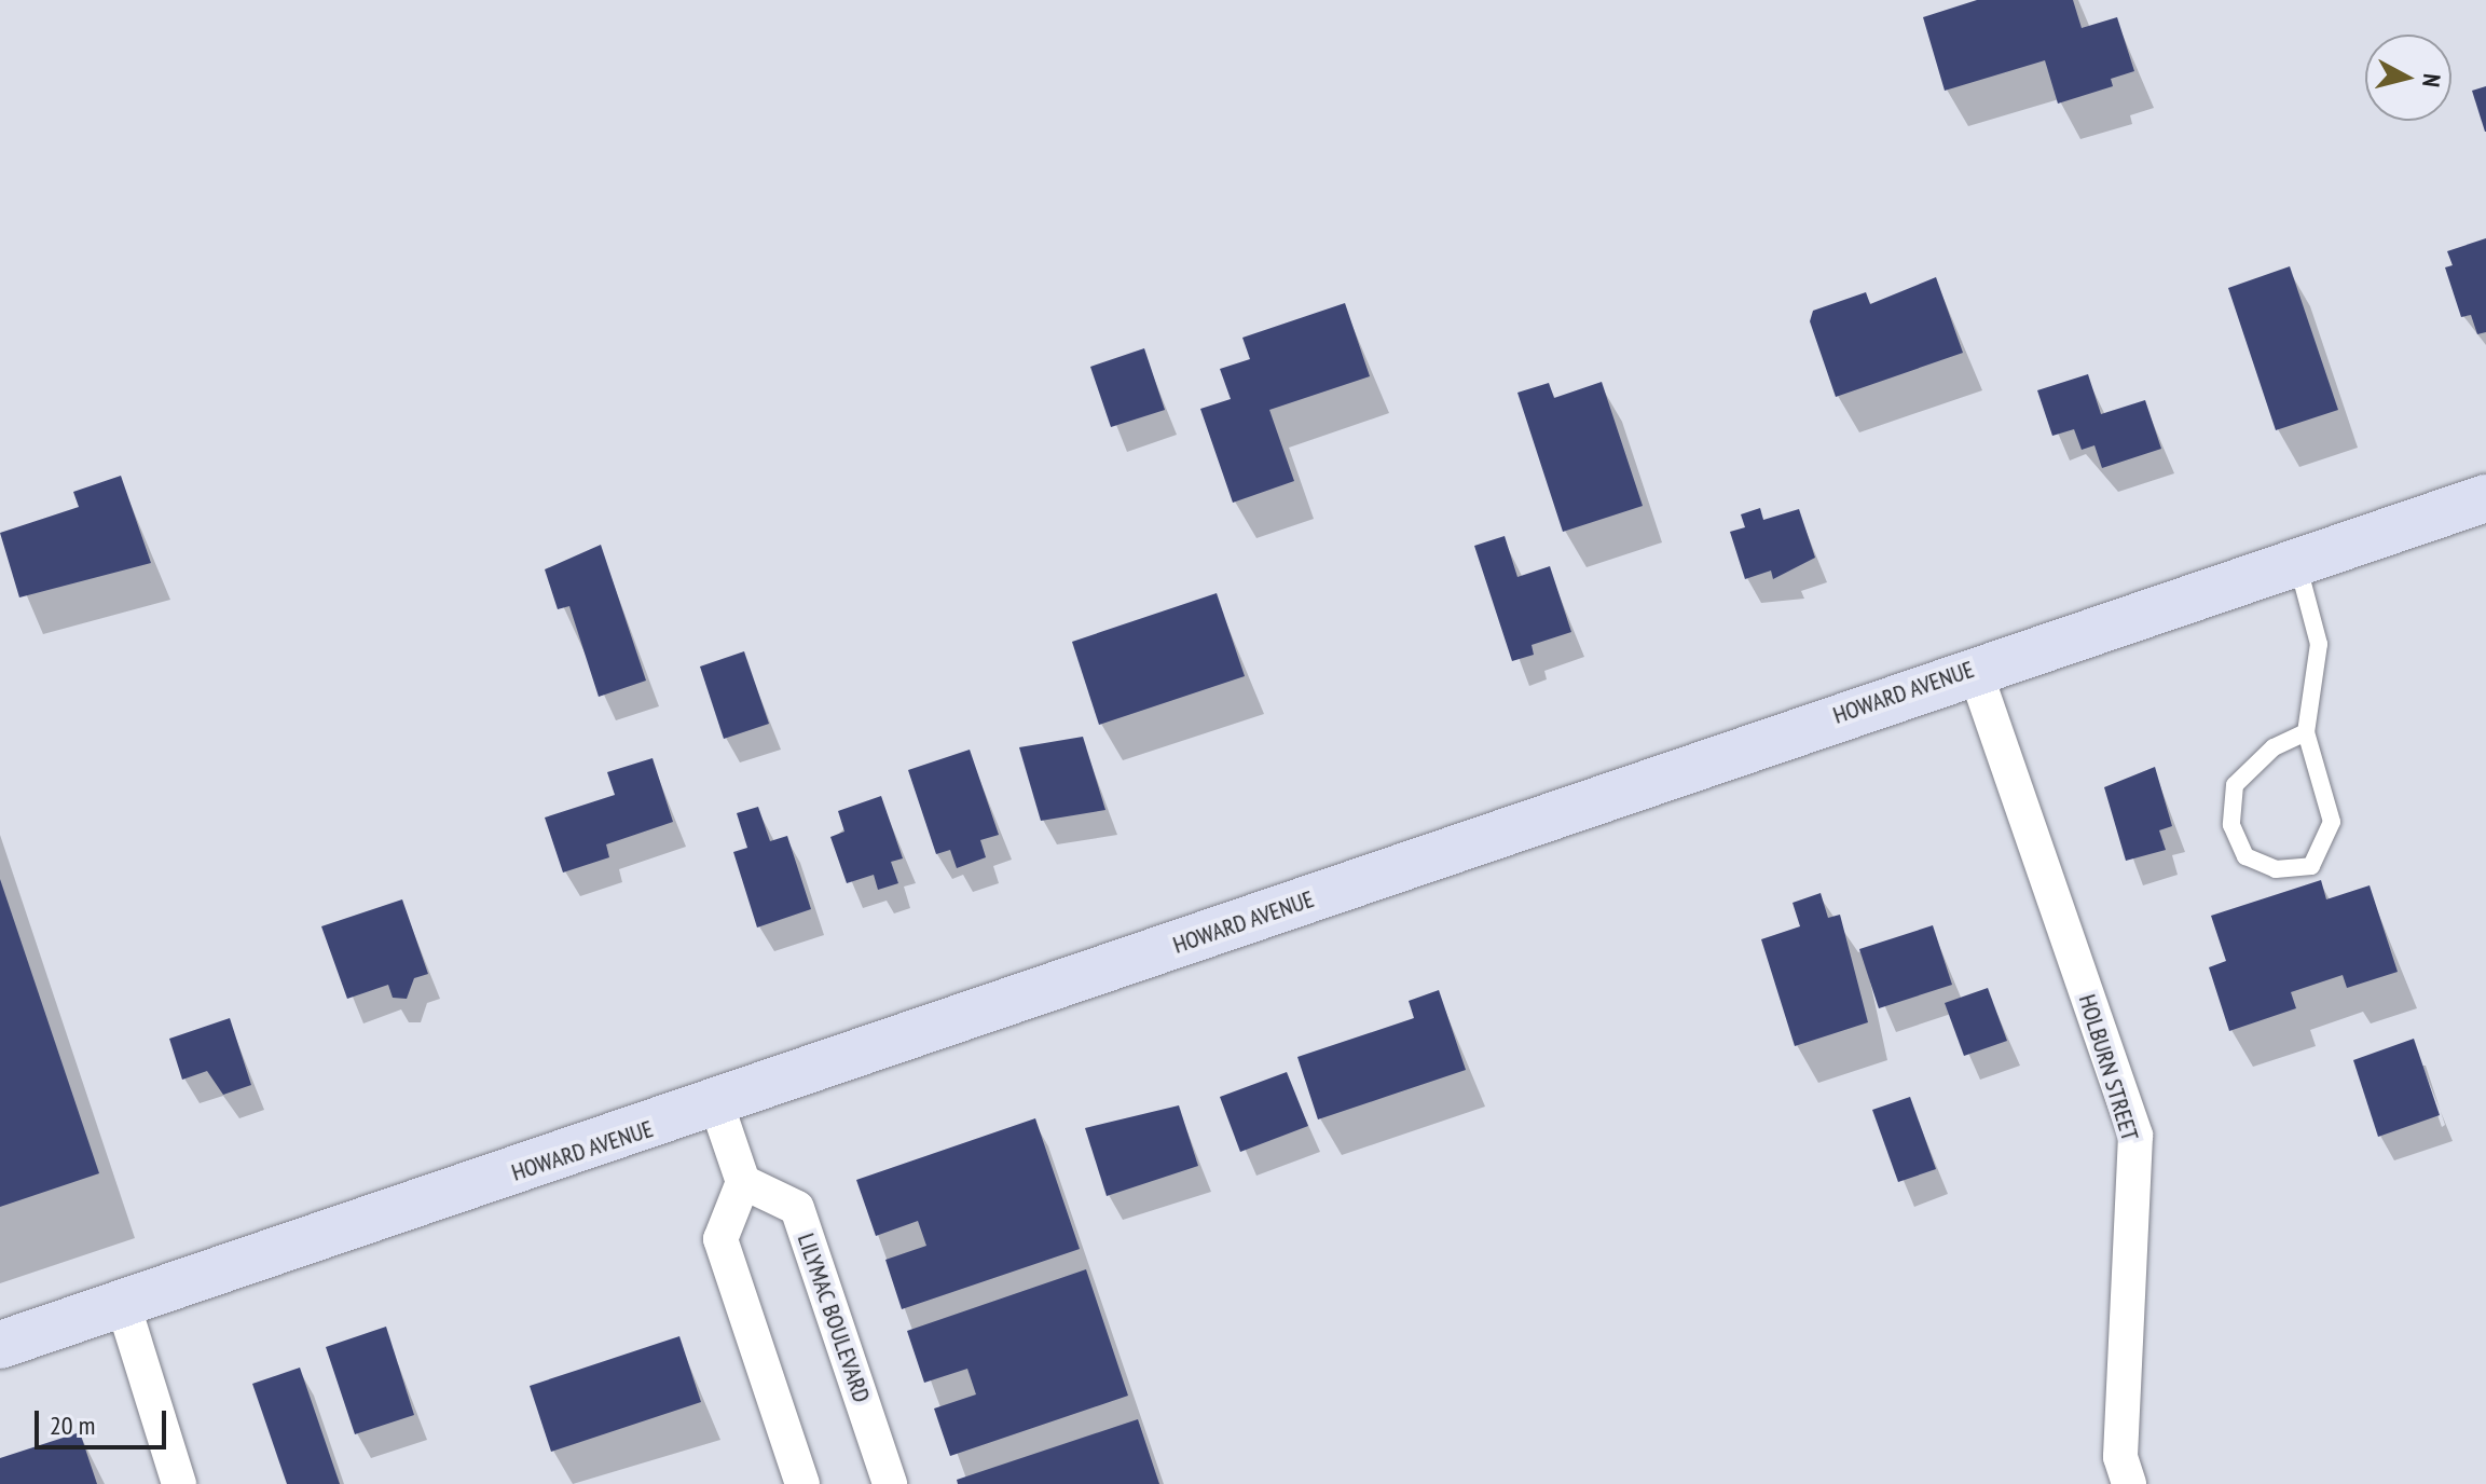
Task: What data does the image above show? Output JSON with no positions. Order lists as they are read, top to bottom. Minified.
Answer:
{"streets":{"street":["HOWARD AVENUE","HOLBURN STREET","LILYMAC BOULEVARD"]},"crossings":[["HOWARD AVENUE","HOLBURN STREET"]],"scale_bar":"20 m","north":"right"}
